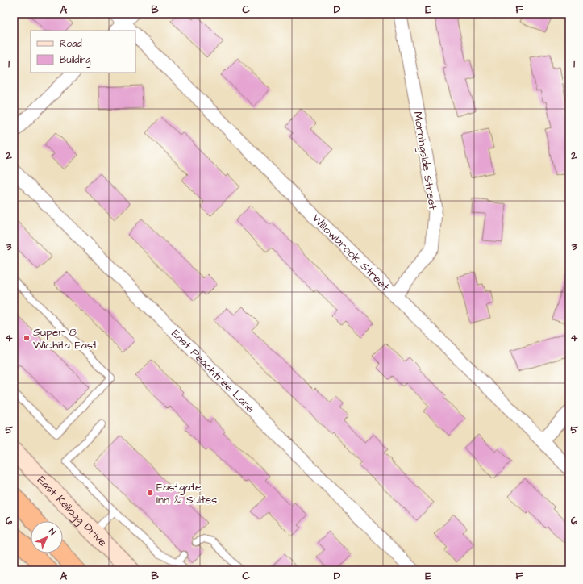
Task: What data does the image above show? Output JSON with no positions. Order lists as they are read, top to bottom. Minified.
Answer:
{"streets":{"main road":["East Kellogg Drive"],"street":["Morningside Street","Willowbrook Street","East Peachtree Lane"]},"crossings":[["Morningside Street","Willowbrook Street"]],"places":["Super 8 Wichita East","Eastgate Inn & Suites"],"legend":["Road","Building"],"north":"top right","grid":{"columns":["A","B","C","D","E","F"],"rows":["1","2","3","4","5","6"]}}
